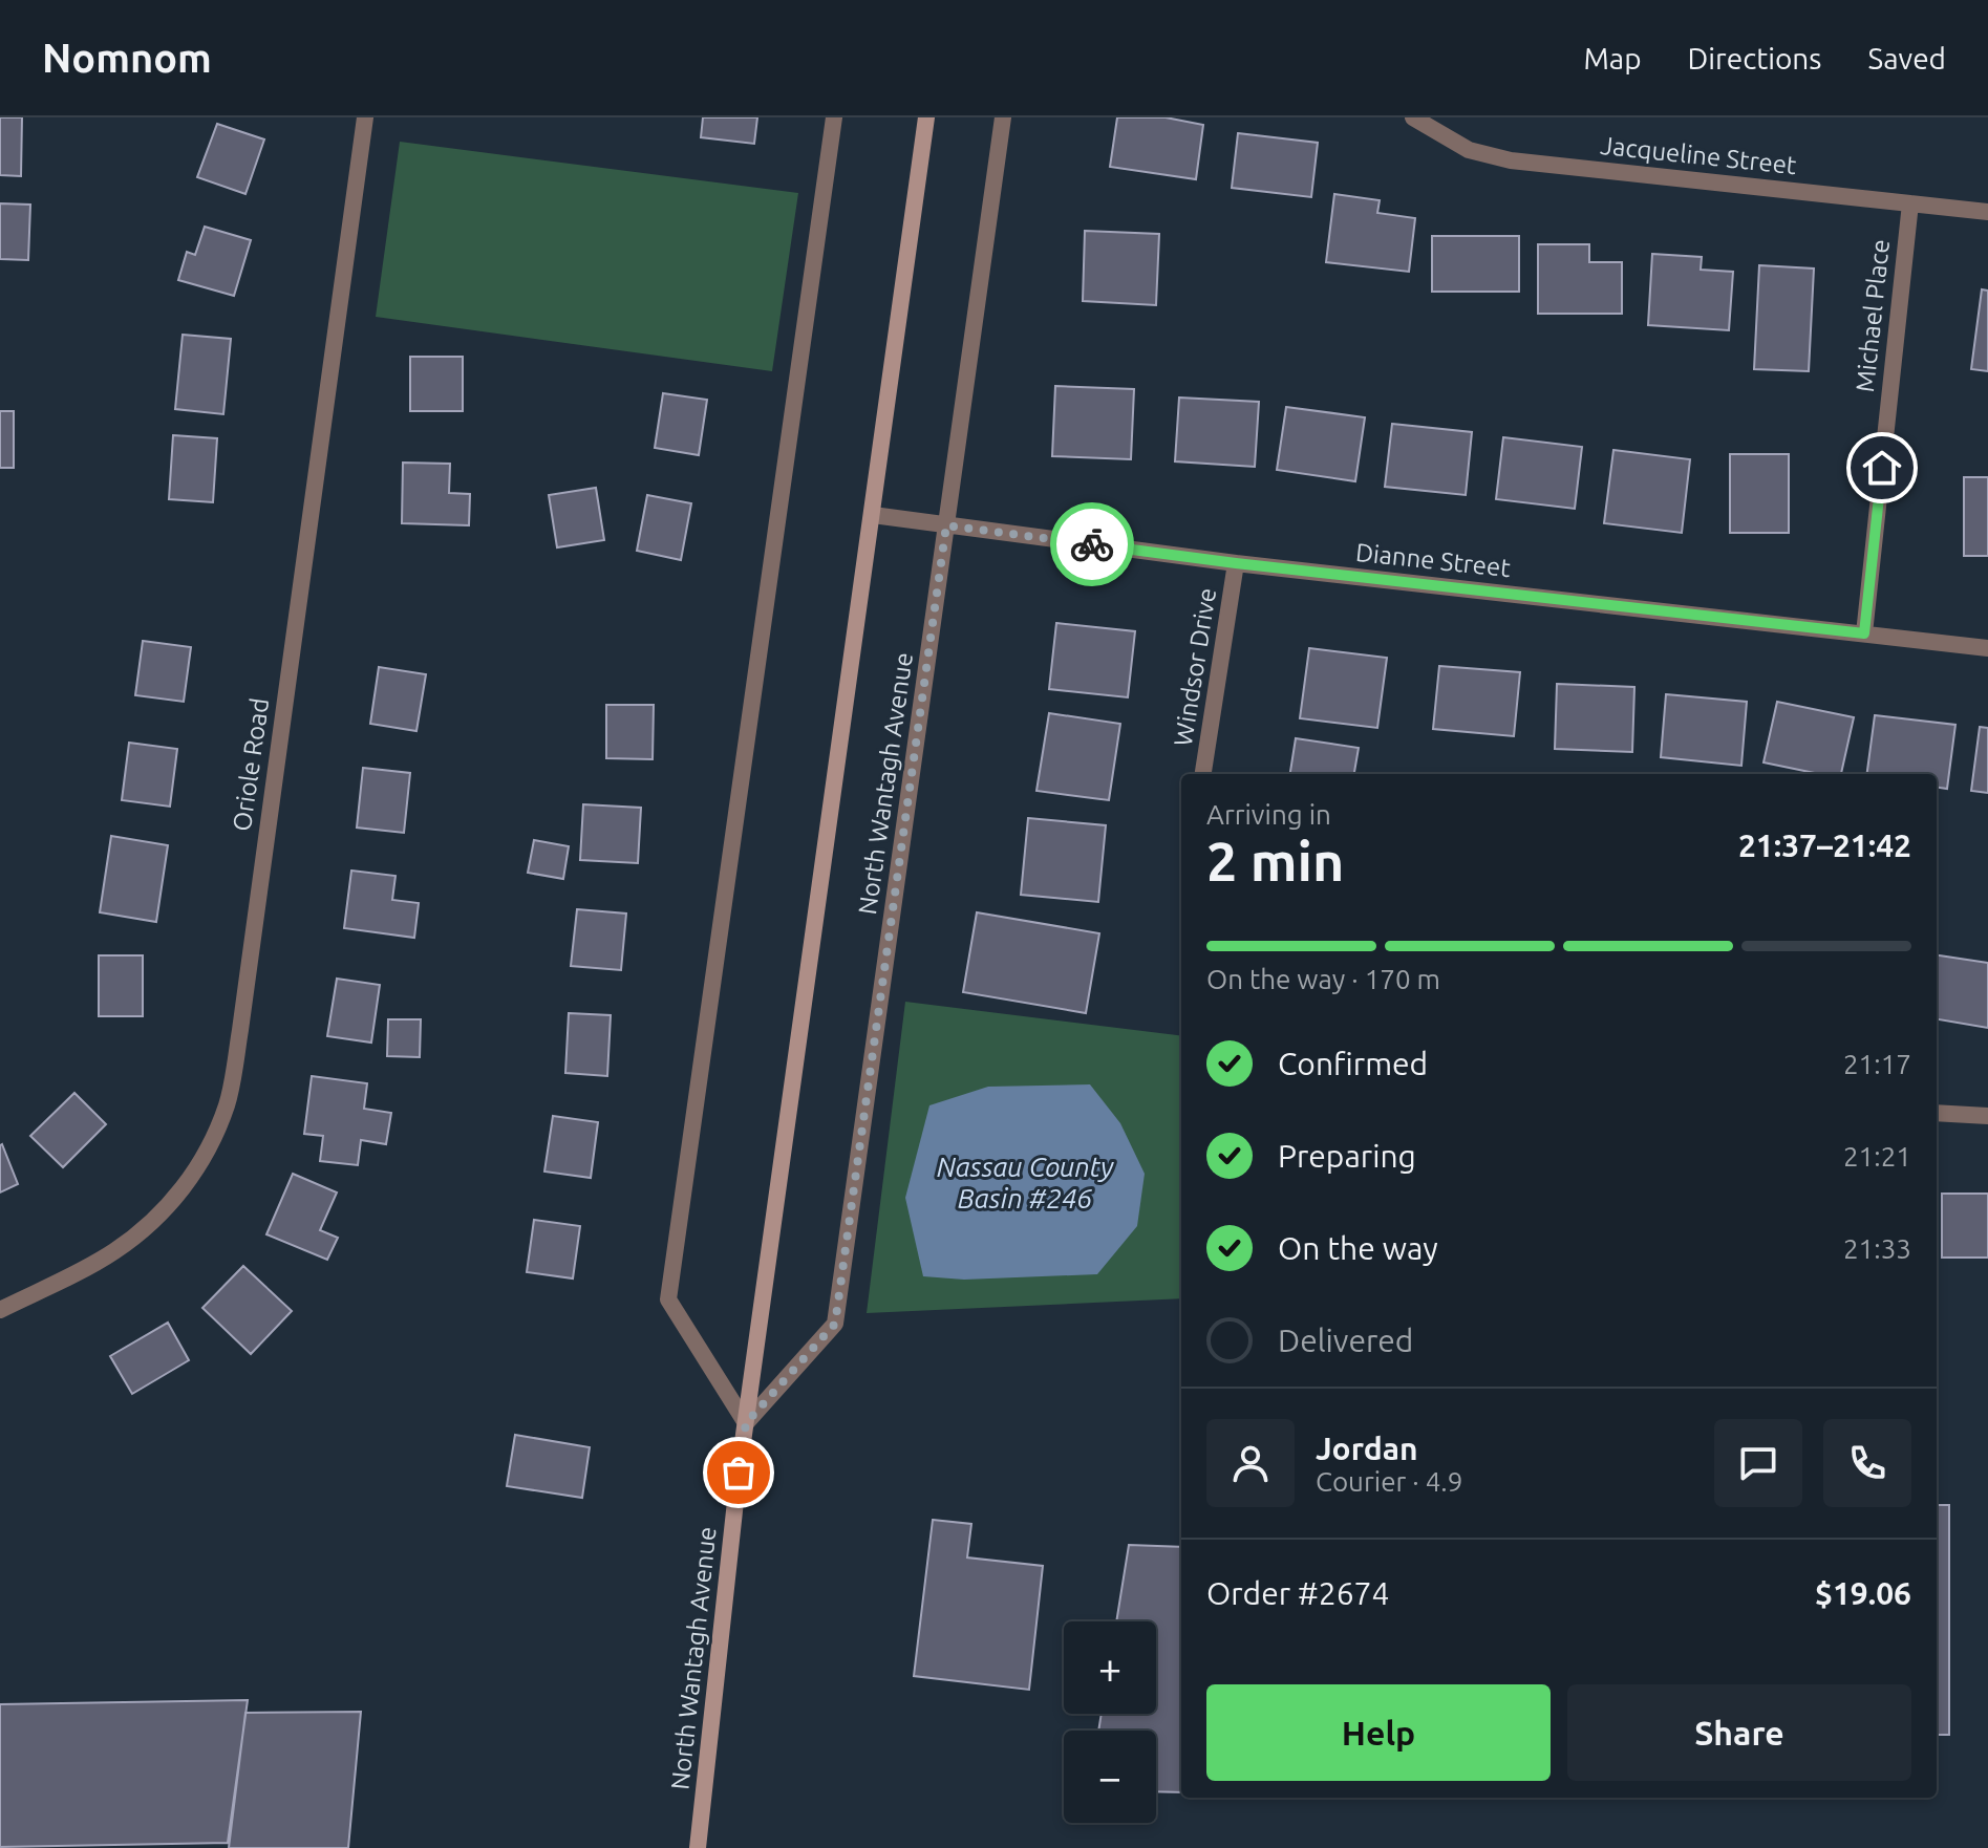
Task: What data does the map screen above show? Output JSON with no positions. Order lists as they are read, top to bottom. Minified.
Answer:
{"streets":{"main road":["North Wantagh Avenue"],"street":["Jacqueline Street","Michael Place","Dianne Street","Windsor Drive","Oriole Road"]},"crossings":[["Jacqueline Street","Michael Place"],["Michael Place","Dianne Street"],["Dianne Street","Windsor Drive"],["Dianne Street","North Wantagh Avenue"]],"water":["Nassau County Basin #246"],"page":{"header":"Nomnom","nav":["Map","Directions","Saved"],"heading":["2 min","Arriving in","21:37–21:42"],"panel":["Jordan","Courier · 4.9","Order #2674","$19.06"],"bar":"On the way · 170 m","list":[["Confirmed","21:17"],["Preparing","21:21"],["On the way","21:33"],"Delivered"],"map_buttons":["+","−"],"buttons":["Help","Share"]}}
